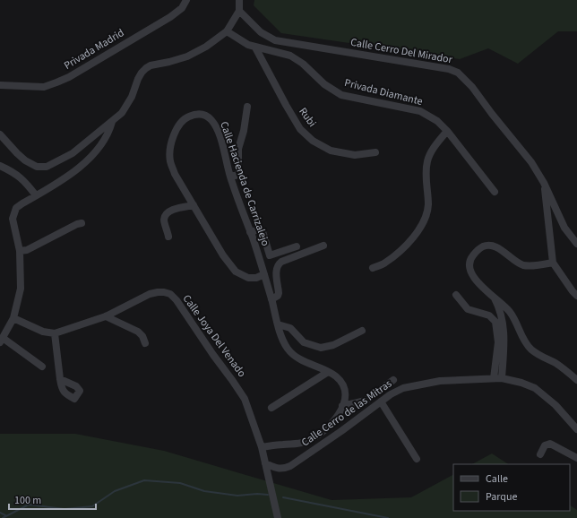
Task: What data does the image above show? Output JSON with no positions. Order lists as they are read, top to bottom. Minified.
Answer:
{"streets":{"street":["Privada Madrid","Calle Cerro Del Mirador","Privada Diamante","Rubi","Calle Hacienda de Carrizalejo","Calle Joya Del Venado","Calle Cerro de las Mitras"]},"crossings":[["Privada Diamante","Rubi"],["Calle Hacienda de Carrizalejo","Calle Joya Del Venado"]],"legend":["Calle","Parque"],"scale_bar":"100 m"}
